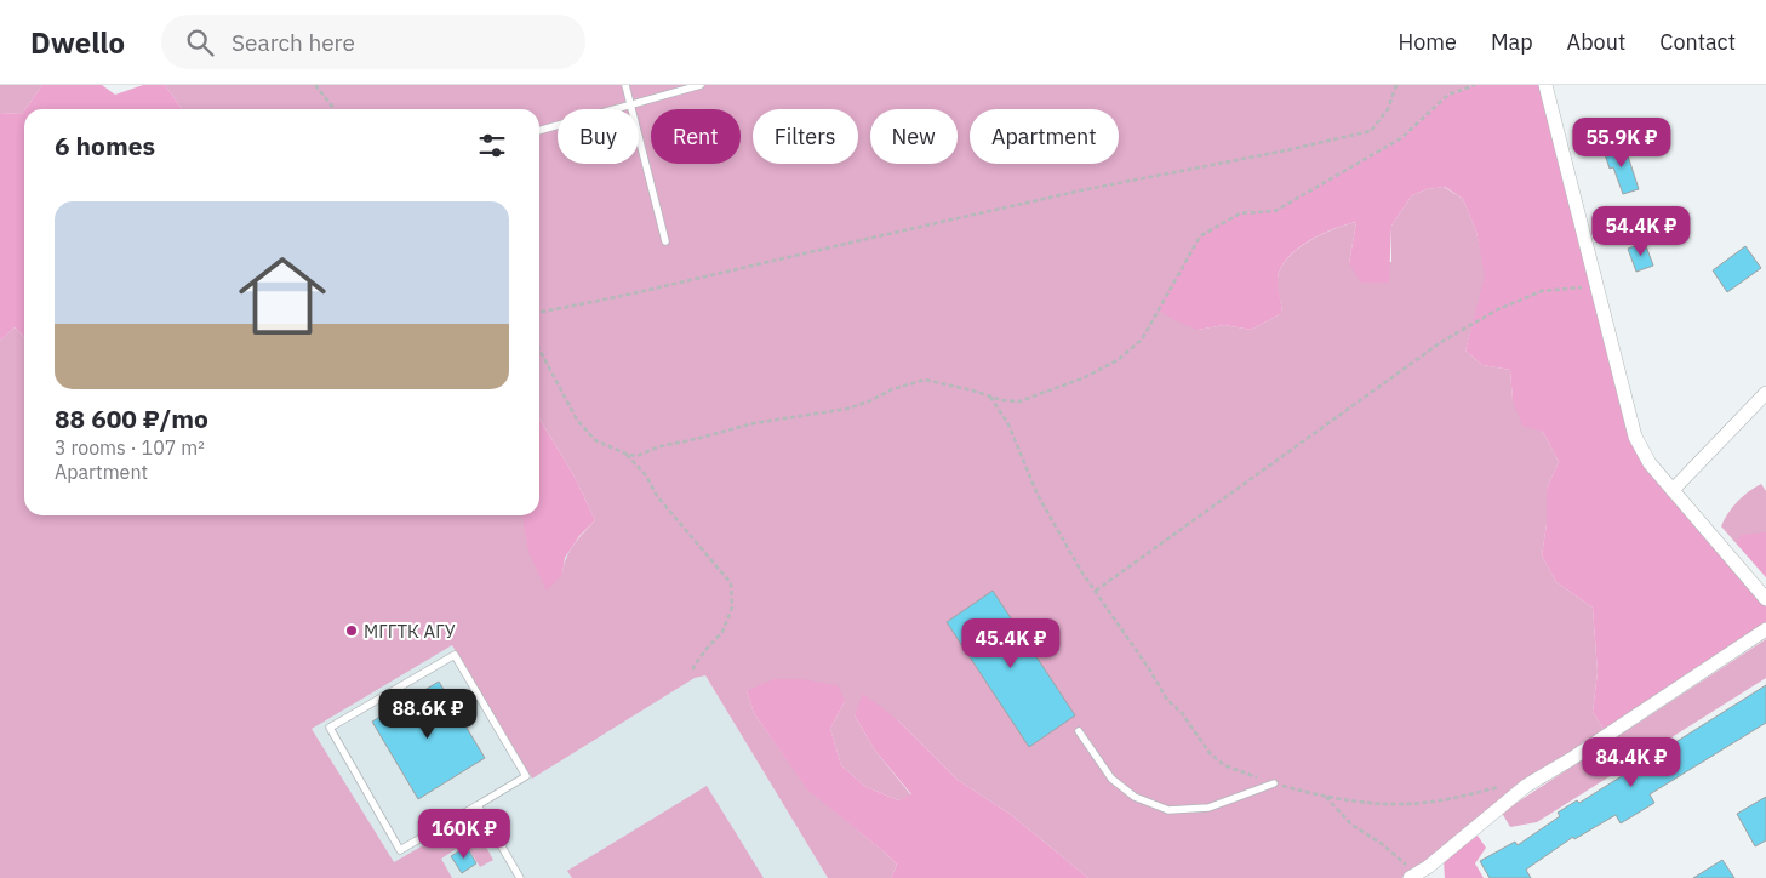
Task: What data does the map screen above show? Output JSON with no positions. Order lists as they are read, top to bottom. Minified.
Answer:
{"places":["МГГТК АГУ"],"page":{"header":"Dwello","search":"Search here","nav":["Home","Map","About","Contact"],"chip":["Buy","Rent","Filters","New","Apartment"],"heading":"6 homes","price":["55.9K ₽","54.4K ₽","45.4K ₽","88.6K ₽","84.4K ₽","160K ₽"],"list":[{"name":"88 600 ₽/mo","note":"3 rooms · 107 m² · Apartment"}]}}
